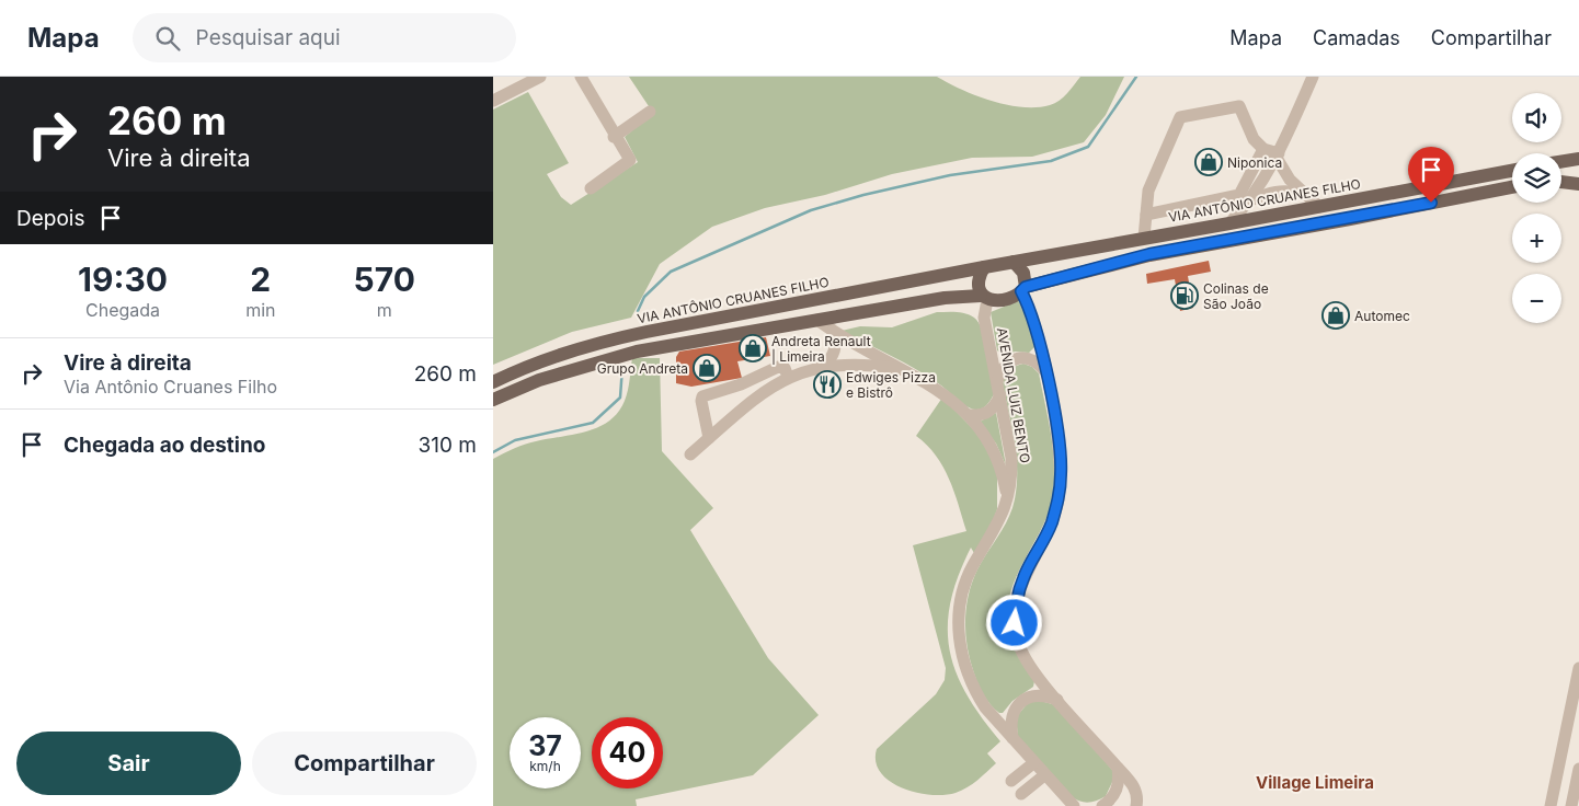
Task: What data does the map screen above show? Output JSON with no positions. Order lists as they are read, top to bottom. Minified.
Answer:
{"streets":{"main road":["VIA ANTÔNIO CRUANES FILHO"],"street":["AVENIDA LUIZ BENTO"]},"crossings":[["VIA ANTÔNIO CRUANES FILHO","AVENIDA LUIZ BENTO"]],"districts":["Village Limeira"],"places":{"shop":["Niponica","Automec","Andreta Renault | Limeira","Grupo Andreta"],"fuel station":["Colinas de São João"],"restaurant":["Edwiges Pizza e Bistrô"]},"page":{"header":"Mapa","search":"Pesquisar aqui","nav":["Mapa","Camadas","Compartilhar"],"turn":["260 m","Vire à direita"],"map_buttons":["+","−"],"then":"Depois","eta":["19:30","Chegada","2","min","570","m"],"list":[{"name":"Vire à direita","note":"Via Antônio Cruanes Filho","value":"260 m"},{"name":"Chegada ao destino","value":"310 m"}],"speed":"37 km/h","limit":"40","buttons":["Sair","Compartilhar"]}}
